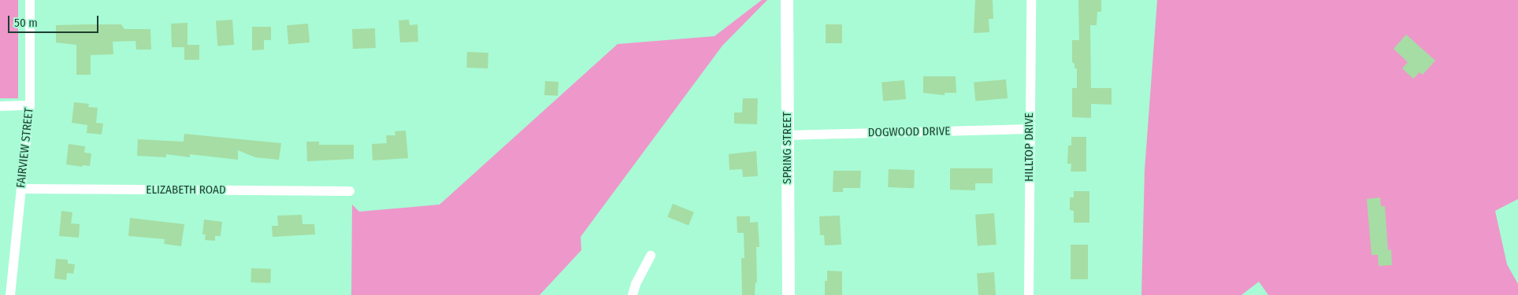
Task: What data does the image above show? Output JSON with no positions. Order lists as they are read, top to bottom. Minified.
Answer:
{"streets":{"street":["DOGWOOD DRIVE","HILLTOP DRIVE","FAIRVIEW STREET","SPRING STREET","ELIZABETH ROAD"]},"crossings":[["DOGWOOD DRIVE","HILLTOP DRIVE"],["DOGWOOD DRIVE","SPRING STREET"],["FAIRVIEW STREET","ELIZABETH ROAD"]],"scale_bar":"50 m"}
